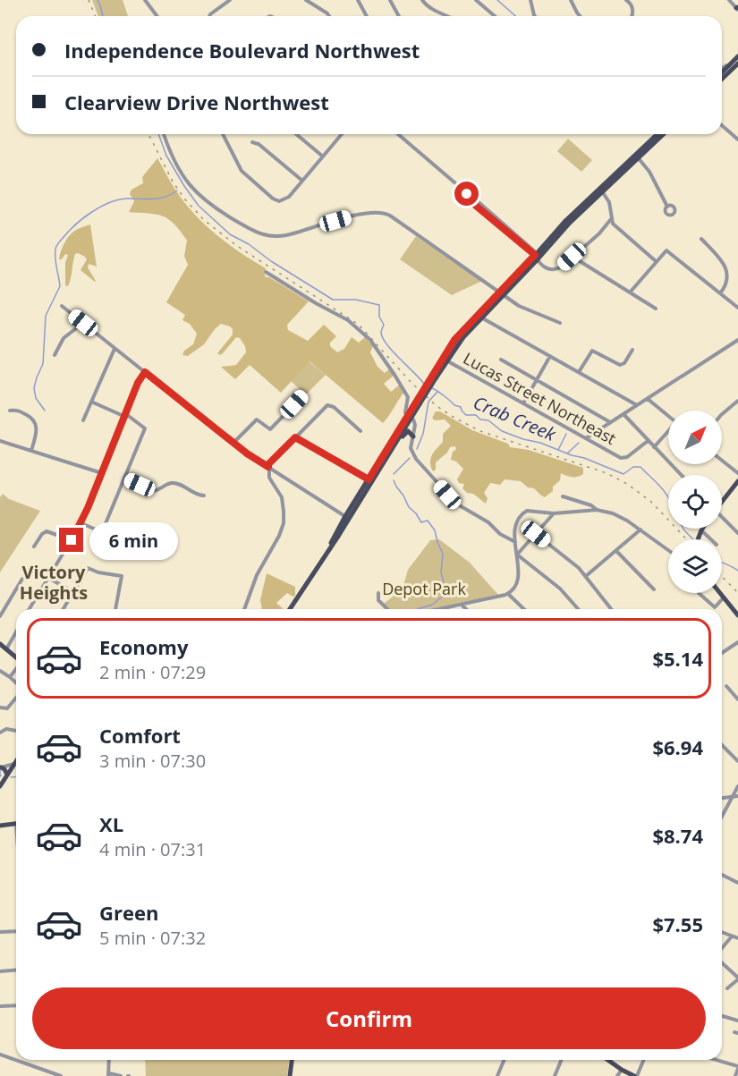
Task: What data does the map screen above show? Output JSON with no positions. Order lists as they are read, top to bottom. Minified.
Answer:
{"streets":{"street":["Lucas Street Northeast"]},"districts":["Victory Heights"],"water":["Crab Creek"],"parks":["Depot Park"],"north":"top right","page":{"banner":["Independence Boulevard Northwest","Clearview Drive Northwest"],"bubble":"6 min","list":[{"name":"Economy","note":"2 min · 07:29","value":"$5.14"},{"name":"Comfort","note":"3 min · 07:30","value":"$6.94"},{"name":"XL","note":"4 min · 07:31","value":"$8.74"},{"name":"Green","note":"5 min · 07:32","value":"$7.55"}],"buttons":"Confirm"}}
